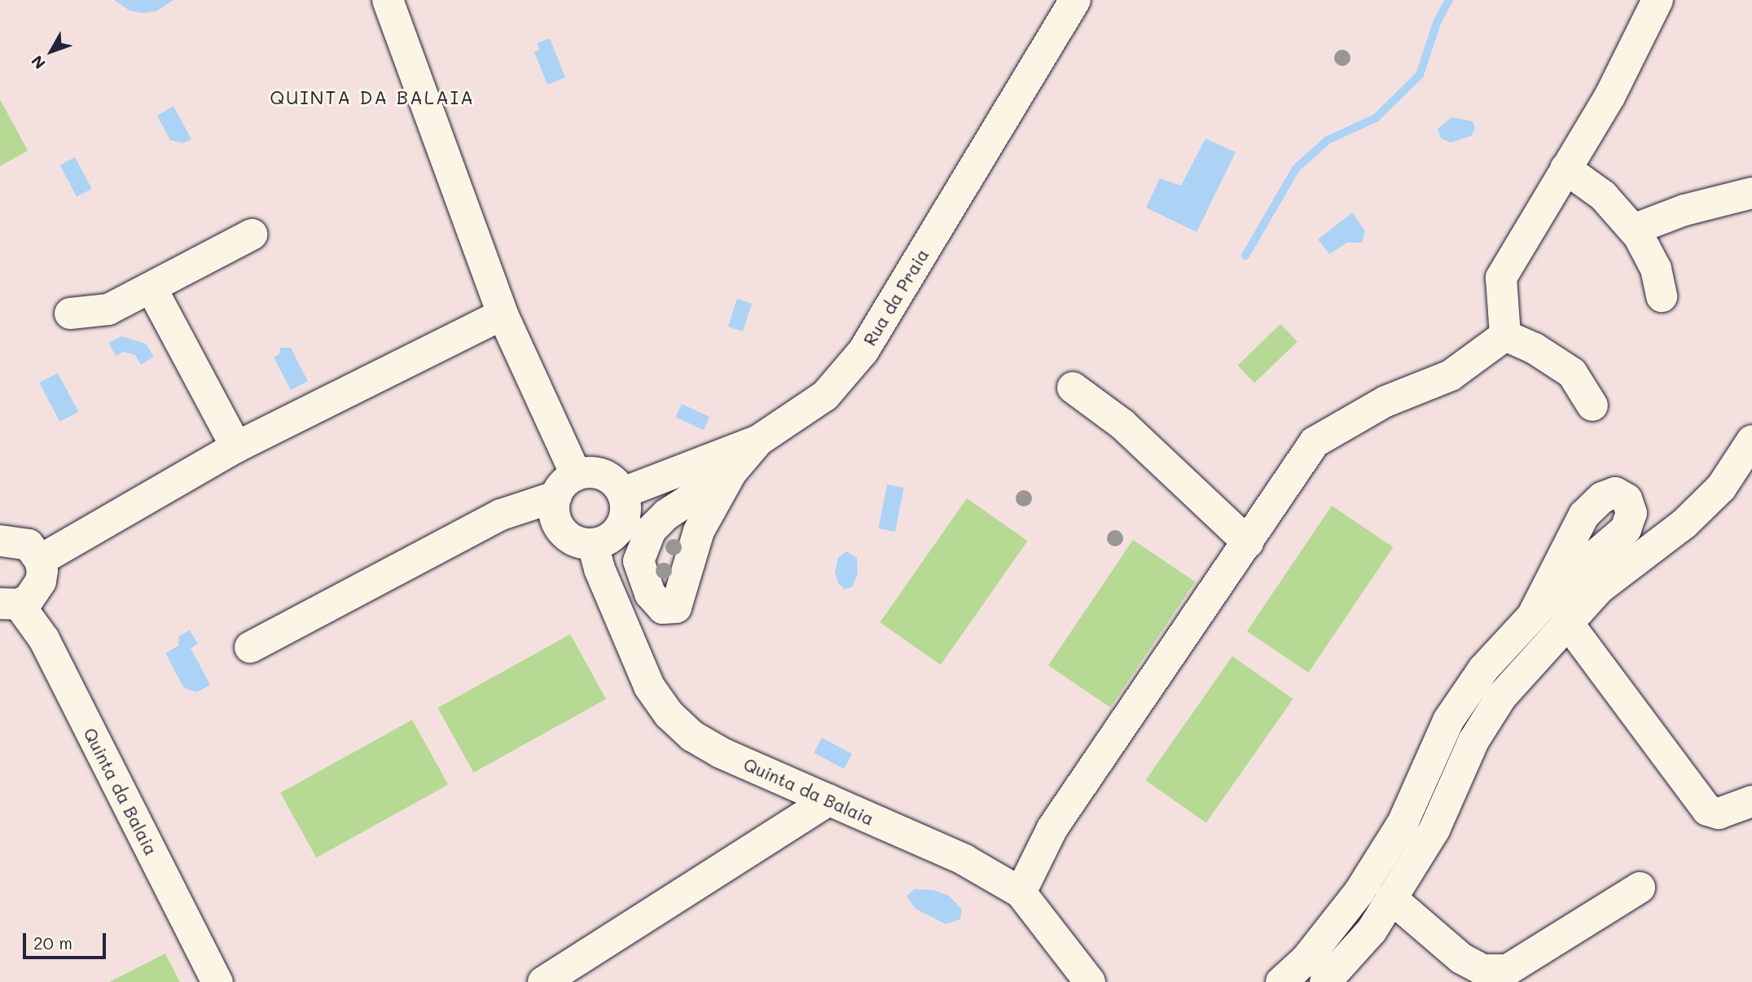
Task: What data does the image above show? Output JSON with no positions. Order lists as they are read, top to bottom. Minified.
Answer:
{"streets":{"street":["Rua da Praia","Quinta da Balaia"]},"crossings":[["Rua da Praia","Quinta da Balaia"]],"districts":["QUINTA DA BALAIA"],"scale_bar":"20 m","north":"bottom left"}
